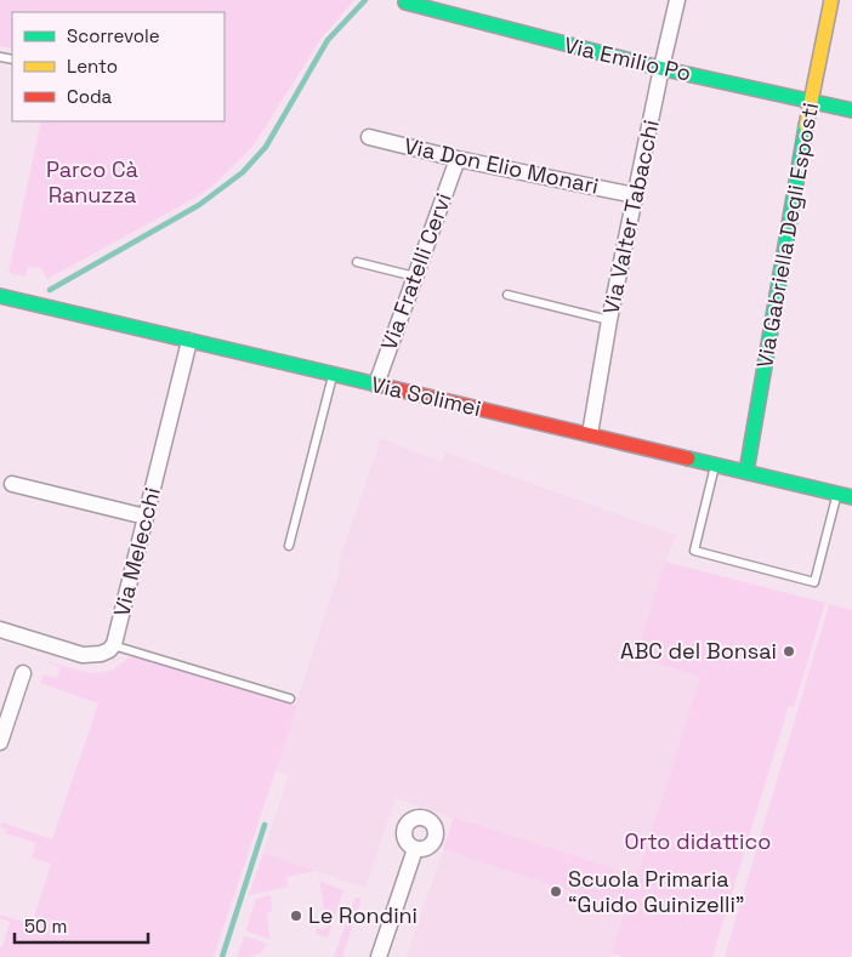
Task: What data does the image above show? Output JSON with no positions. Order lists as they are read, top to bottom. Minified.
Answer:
{"streets":{"street":["Via Emilio Po","Via Don Elio Monari","Via Valter Tabacchi","Via Gabriella Degli Esposti","Via Fratelli Cervi","Via Solimei","Via Melecchi"]},"crossings":[["Via Emilio Po","Via Valter Tabacchi"],["Via Emilio Po","Via Gabriella Degli Esposti"],["Via Don Elio Monari","Via Valter Tabacchi"],["Via Don Elio Monari","Via Fratelli Cervi"],["Via Valter Tabacchi","Via Solimei"],["Via Gabriella Degli Esposti","Via Solimei"],["Via Fratelli Cervi","Via Solimei"],["Via Solimei","Via Melecchi"]],"parks":["Parco Cà Ranuzza","Orto didattico"],"places":["ABC del Bonsai","Scuola Primaria “Guido Guinizelli”","Le Rondini"],"legend":["Scorrevole","Lento","Coda"],"scale_bar":"50 m"}
